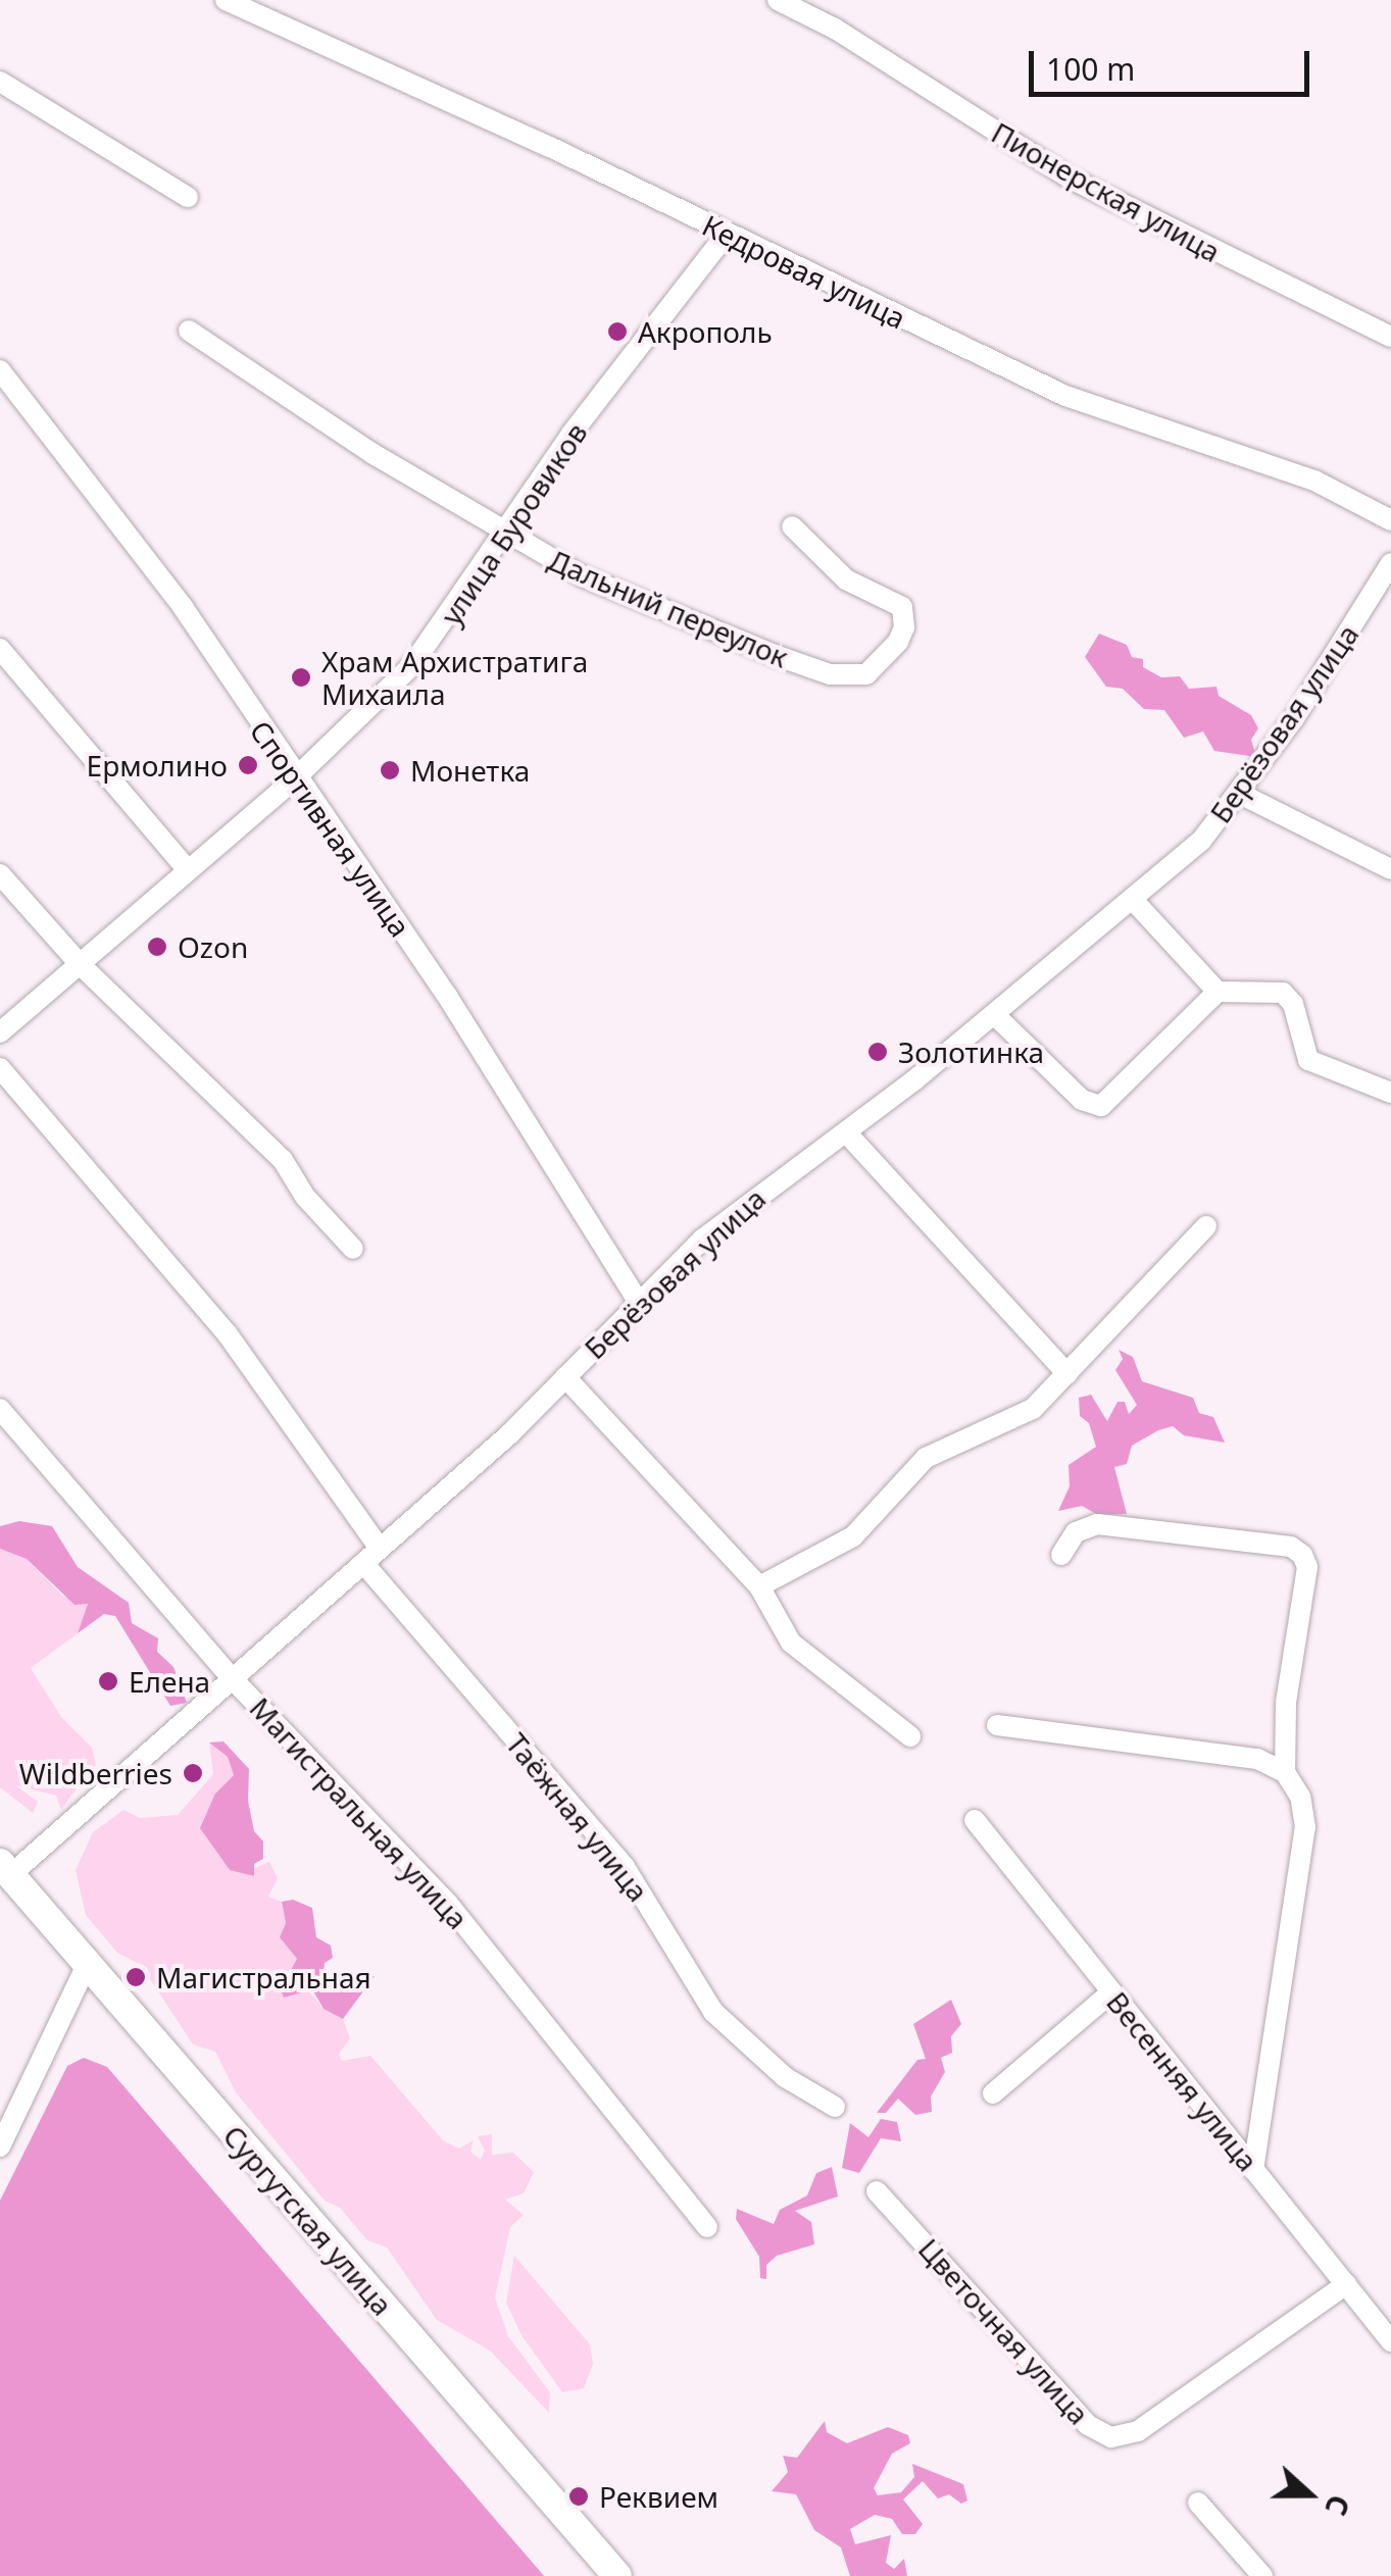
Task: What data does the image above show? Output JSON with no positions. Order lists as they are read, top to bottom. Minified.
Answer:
{"streets":{"main road":["Сургутская улица"],"street":["Пионерская улица","Кедровая улица","улица Буровиков","Дальний переулок","Берёзовая улица","Спортивная улица","Магистральная улица","Таёжная улица","Весенняя улица","Цветочная улица"]},"crossings":[["Кедровая улица","улица Буровиков"],["улица Буровиков","Дальний переулок"],["улица Буровиков","Спортивная улица"],["Берёзовая улица","Спортивная улица"],["Берёзовая улица","Магистральная улица"],["Берёзовая улица","Таёжная улица"],["Берёзовая улица","Сургутская улица"],["Весенняя улица","Цветочная улица"]],"places":["Акрополь","Храм Архистратига Михаила","Ермолино","Монетка","Ozon","Золотинка","Елена","Wildberries","Магистральная","Реквием"],"scale_bar":"100 m","north":"right"}
